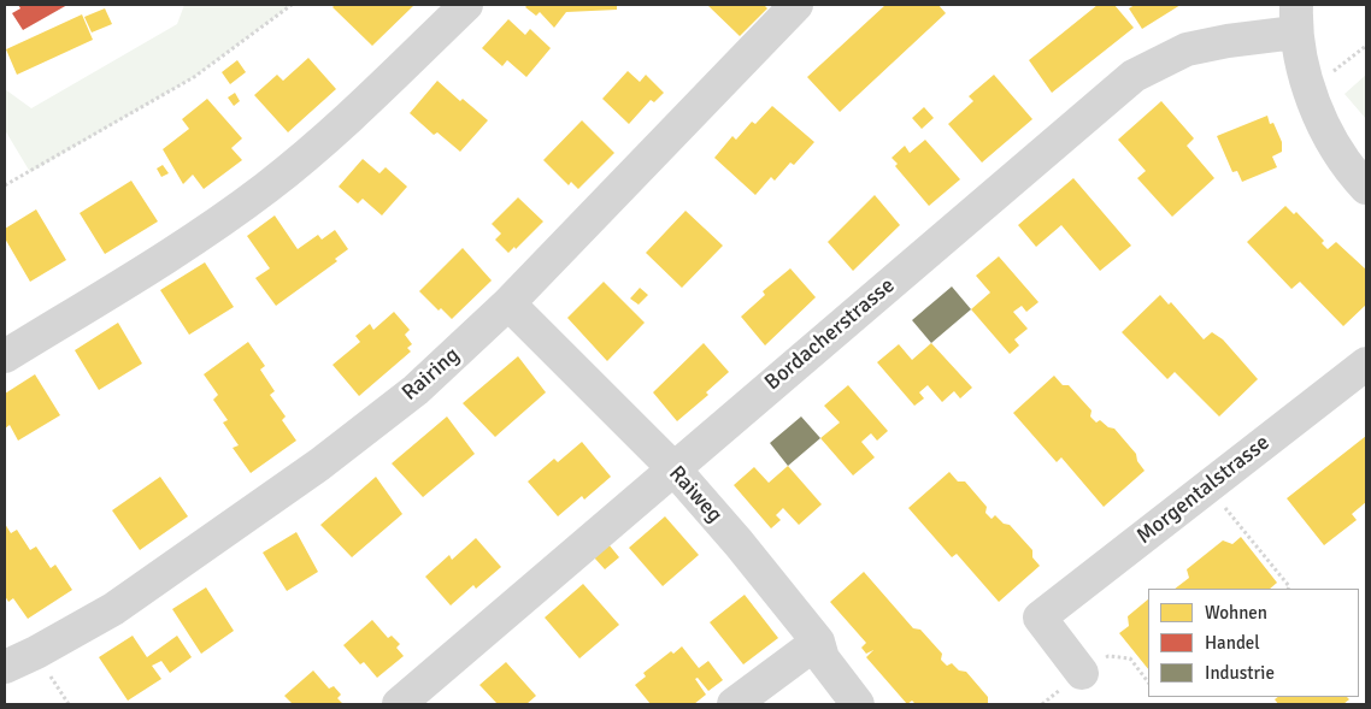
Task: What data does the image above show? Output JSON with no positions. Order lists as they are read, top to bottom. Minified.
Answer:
{"streets":{"street":["Bordacherstrasse","Rairing","Morgentalstrasse","Raiweg"]},"crossings":[["Bordacherstrasse","Raiweg"],["Rairing","Raiweg"]],"legend":["Wohnen","Handel","Industrie"]}
